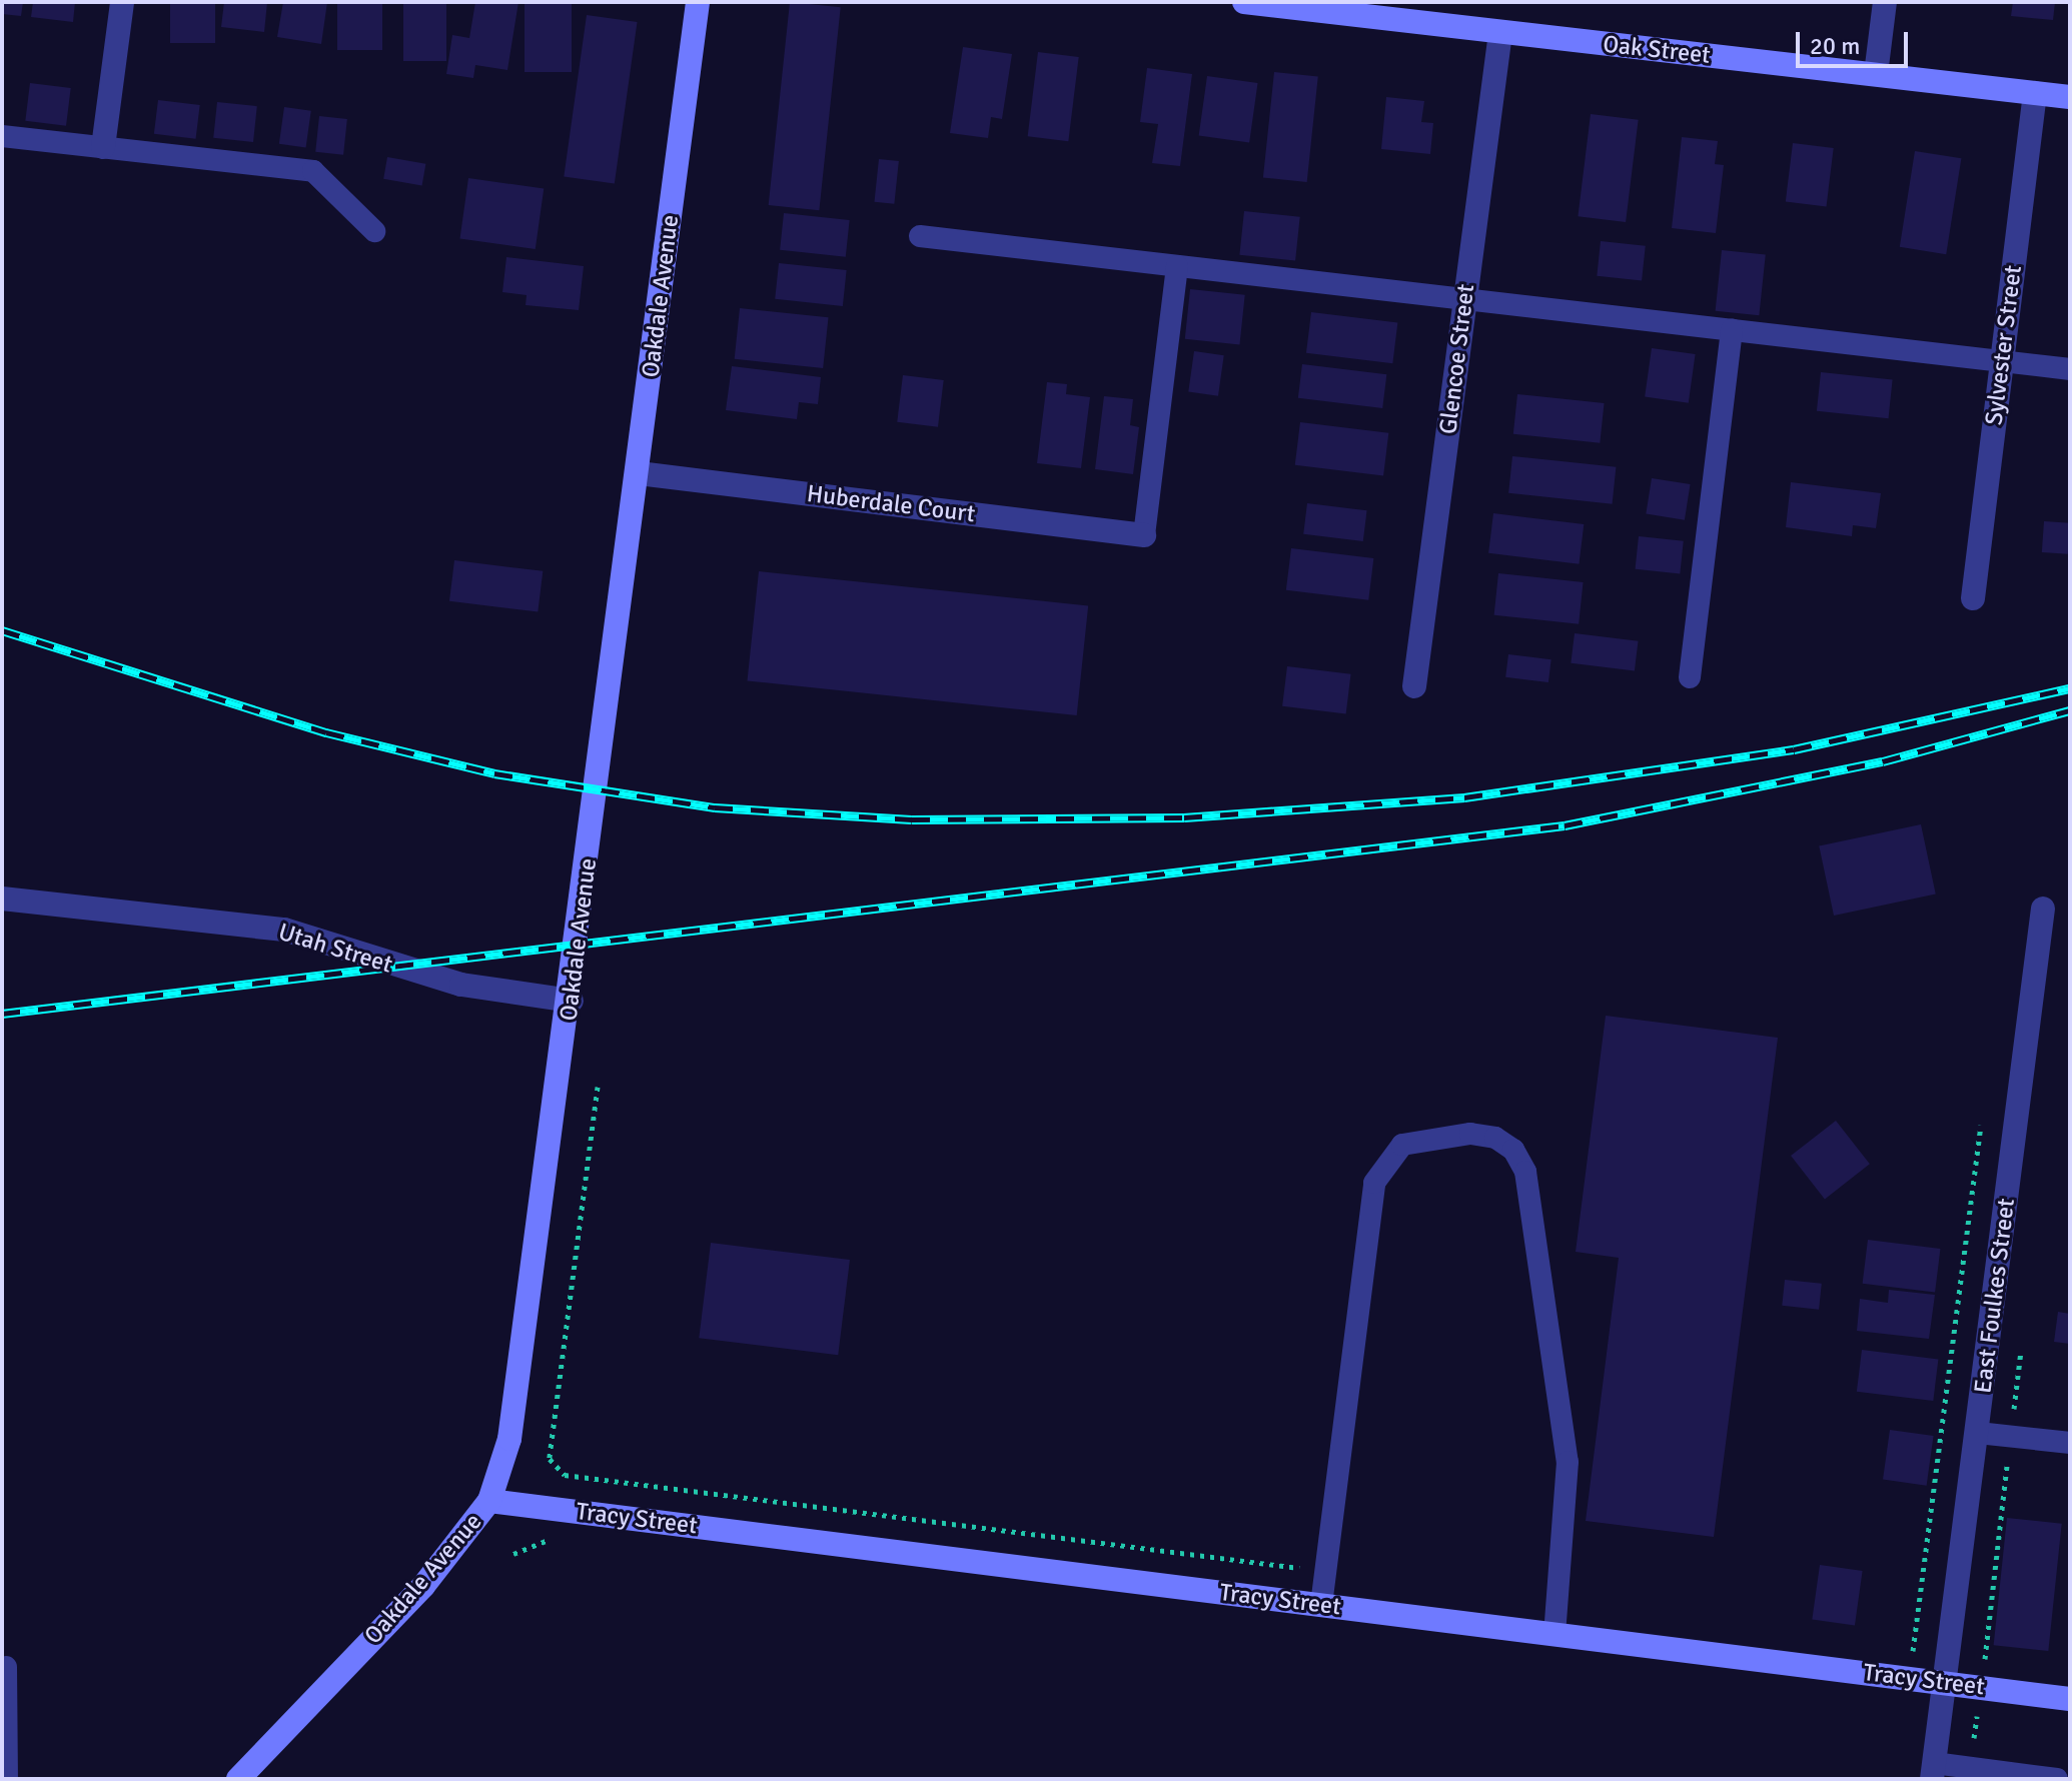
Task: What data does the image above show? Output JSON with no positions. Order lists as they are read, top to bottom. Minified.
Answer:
{"streets":{"street":["Oak Street","Oakdale Avenue","Sylvester Street","Glencoe Street","Huberdale Court","Utah Street","East Foulkes Street","Tracy Street"]},"crossings":[["Oak Street","Sylvester Street"],["Oak Street","Glencoe Street"],["Oakdale Avenue","Huberdale Court"],["Oakdale Avenue","Utah Street"],["Oakdale Avenue","Tracy Street"],["East Foulkes Street","Tracy Street"]],"scale_bar":"20 m"}
